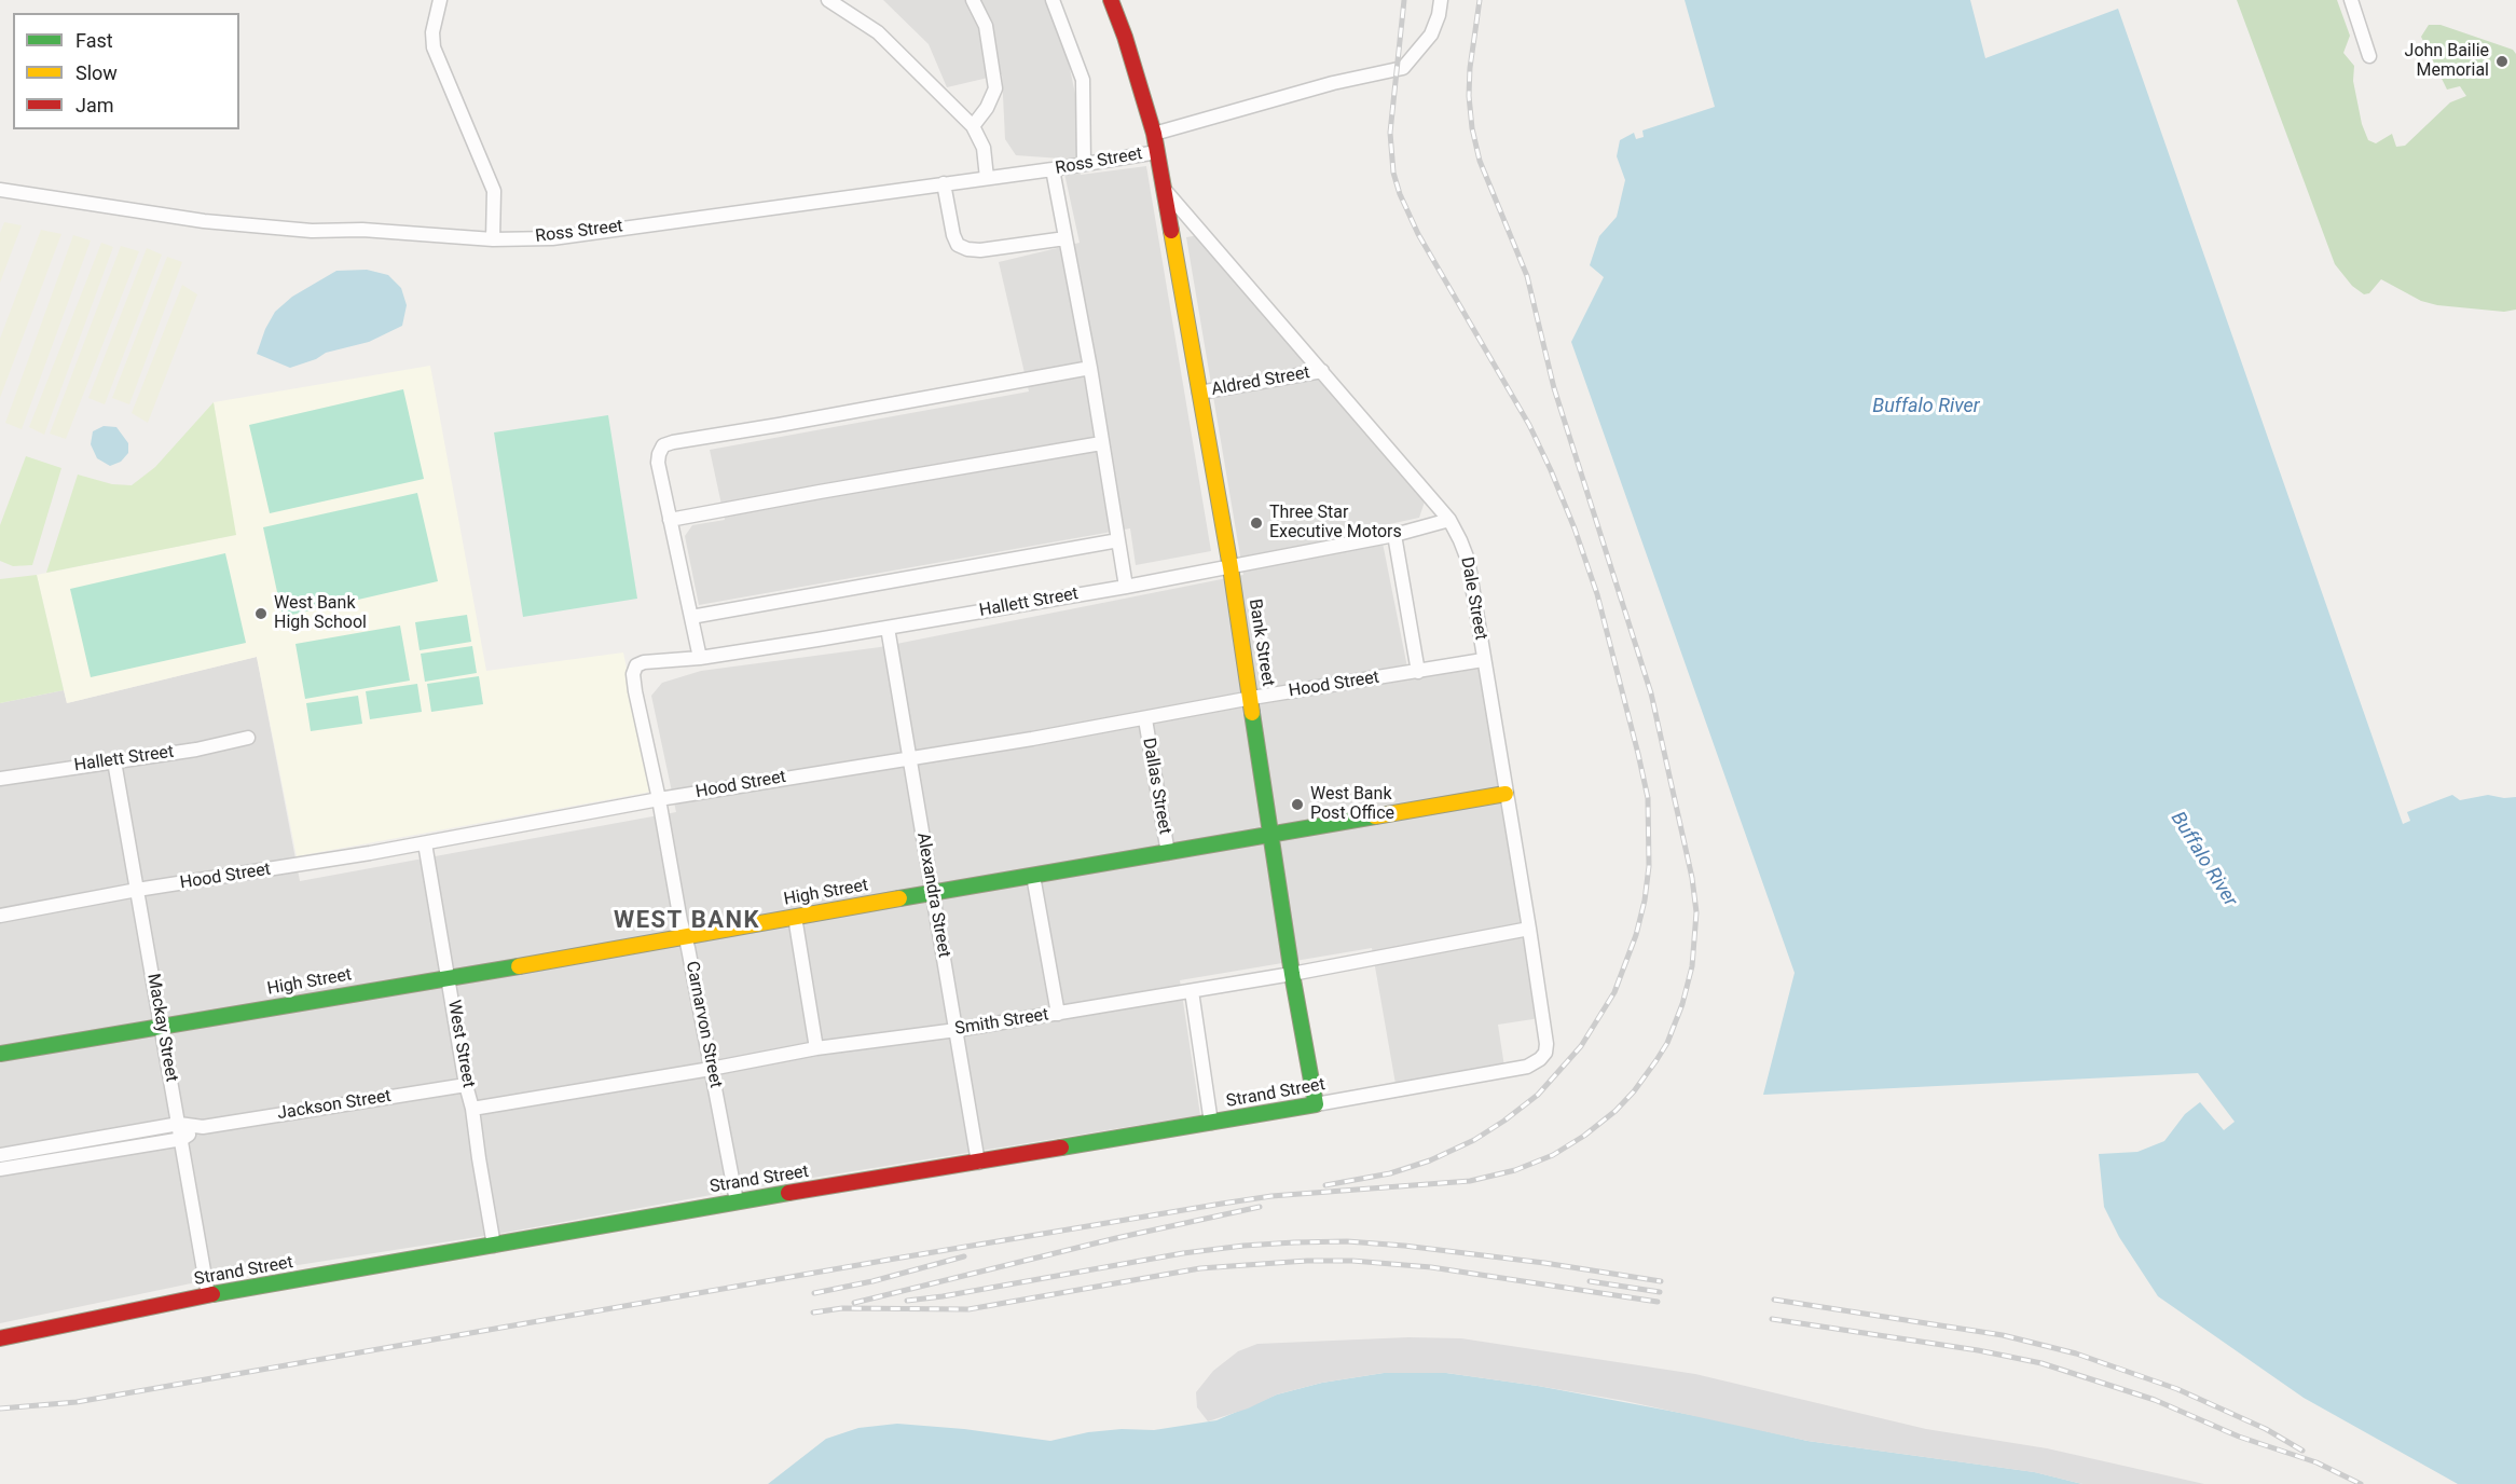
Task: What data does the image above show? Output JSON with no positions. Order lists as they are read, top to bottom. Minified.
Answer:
{"streets":{"street":["Ross Street","Aldred Street","Dale Street","Hallett Street","Bank Street","Hood Street","Dallas Street","High Street","Alexandra Street","Smith Street","Carnarvon Street","Mackay Street","West Street","Strand Street","Jackson Street"]},"crossings":[["Ross Street","Bank Street"],["Aldred Street","Dale Street"],["Aldred Street","Bank Street"],["Dale Street","Hallett Street"],["Dale Street","Bank Street"],["Dale Street","Hood Street"],["Dale Street","High Street"],["Dale Street","Smith Street"],["Dale Street","Strand Street"],["Hallett Street","Bank Street"],["Hallett Street","Alexandra Street"],["Hallett Street","Carnarvon Street"],["Hallett Street","Mackay Street"],["Bank Street","Hood Street"],["Bank Street","High Street"],["Bank Street","Smith Street"],["Bank Street","Strand Street"],["Hood Street","Dallas Street"],["Hood Street","Alexandra Street"],["Hood Street","Carnarvon Street"],["Hood Street","Mackay Street"],["Hood Street","West Street"],["Dallas Street","High Street"],["High Street","Alexandra Street"],["High Street","Carnarvon Street"],["High Street","Mackay Street"],["High Street","West Street"],["Alexandra Street","Smith Street"],["Alexandra Street","Strand Street"],["Smith Street","Carnarvon Street"],["Smith Street","West Street"],["Carnarvon Street","Strand Street"],["Mackay Street","Strand Street"],["Mackay Street","Jackson Street"],["West Street","Strand Street"],["West Street","Jackson Street"]],"districts":["WEST BANK"],"water":["Buffalo River"],"places":["John Bailie Memorial","Three Star Executive Motors","West Bank High School","West Bank Post Office"],"legend":["Fast","Slow","Jam"]}
